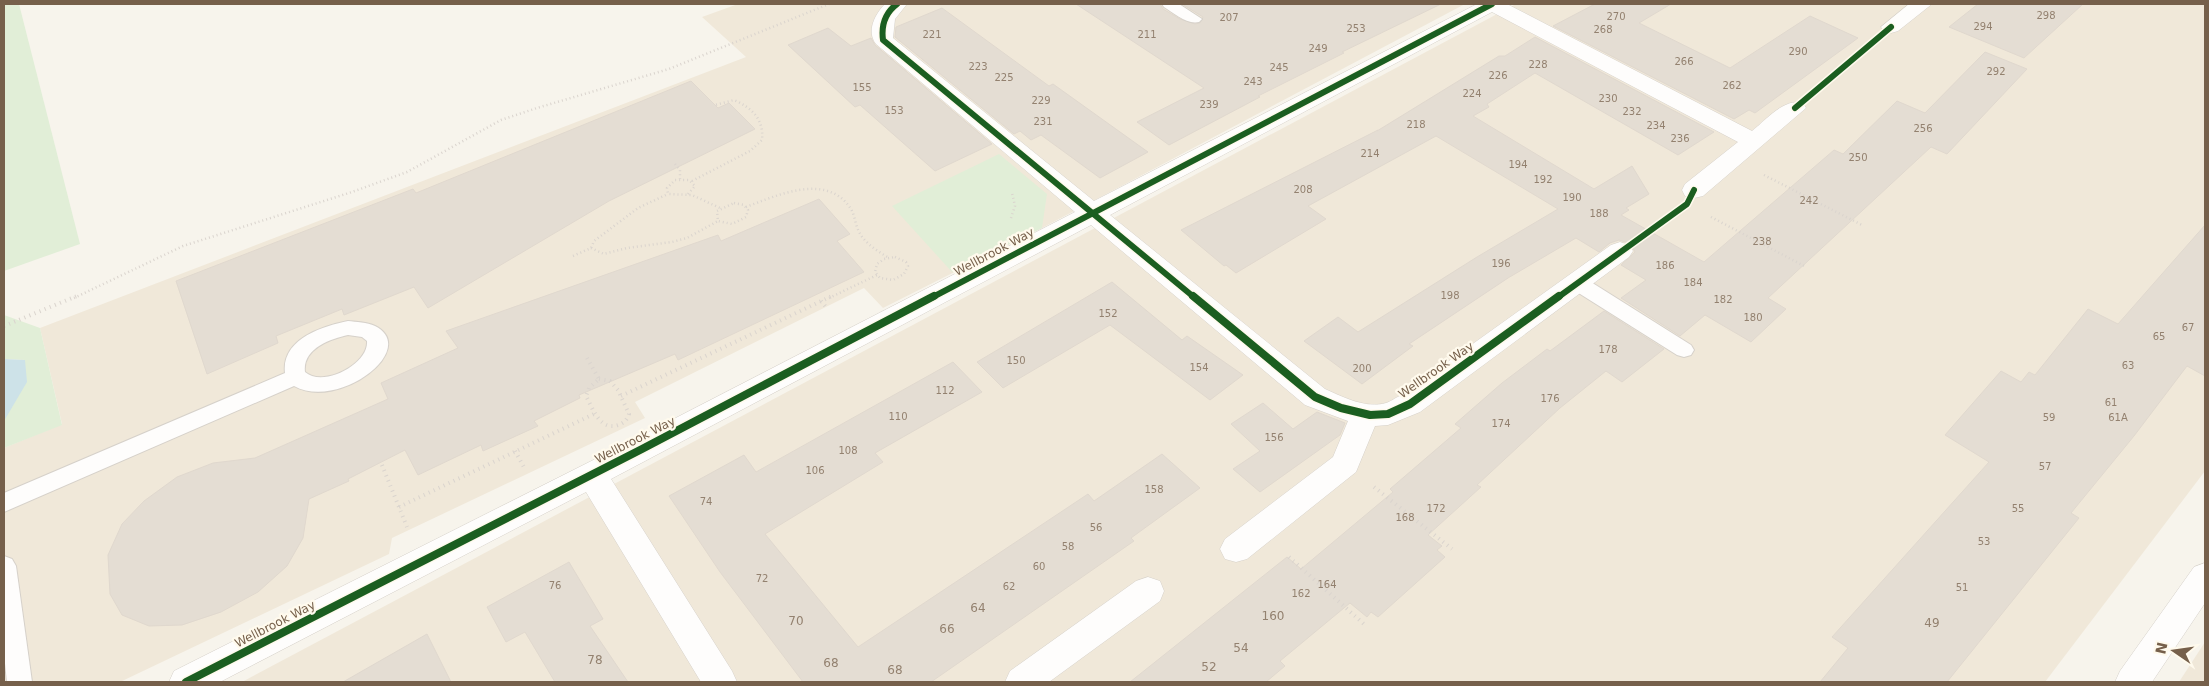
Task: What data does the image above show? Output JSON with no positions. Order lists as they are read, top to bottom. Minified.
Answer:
{"streets":{"street":["Wellbrook Way"]},"house_numbers":["298","270","207","294","253","268","221","211","249","290","266","228","223","245","292","226","225","243","262","155","224","230","229","239","153","232","231","218","234","256","236","214","250","194","192","208","190","242","188","238","196","186","184","198","182","152","180","67","65","178","150","63","154","200","112","176","61","110","59","61A","174","156","108","57","106","158","74","172","55","168","56","53","58","60","72","164","76","62","51","162","64","160","70","49","66","54","78","68","52","68"],"north":"left"}
